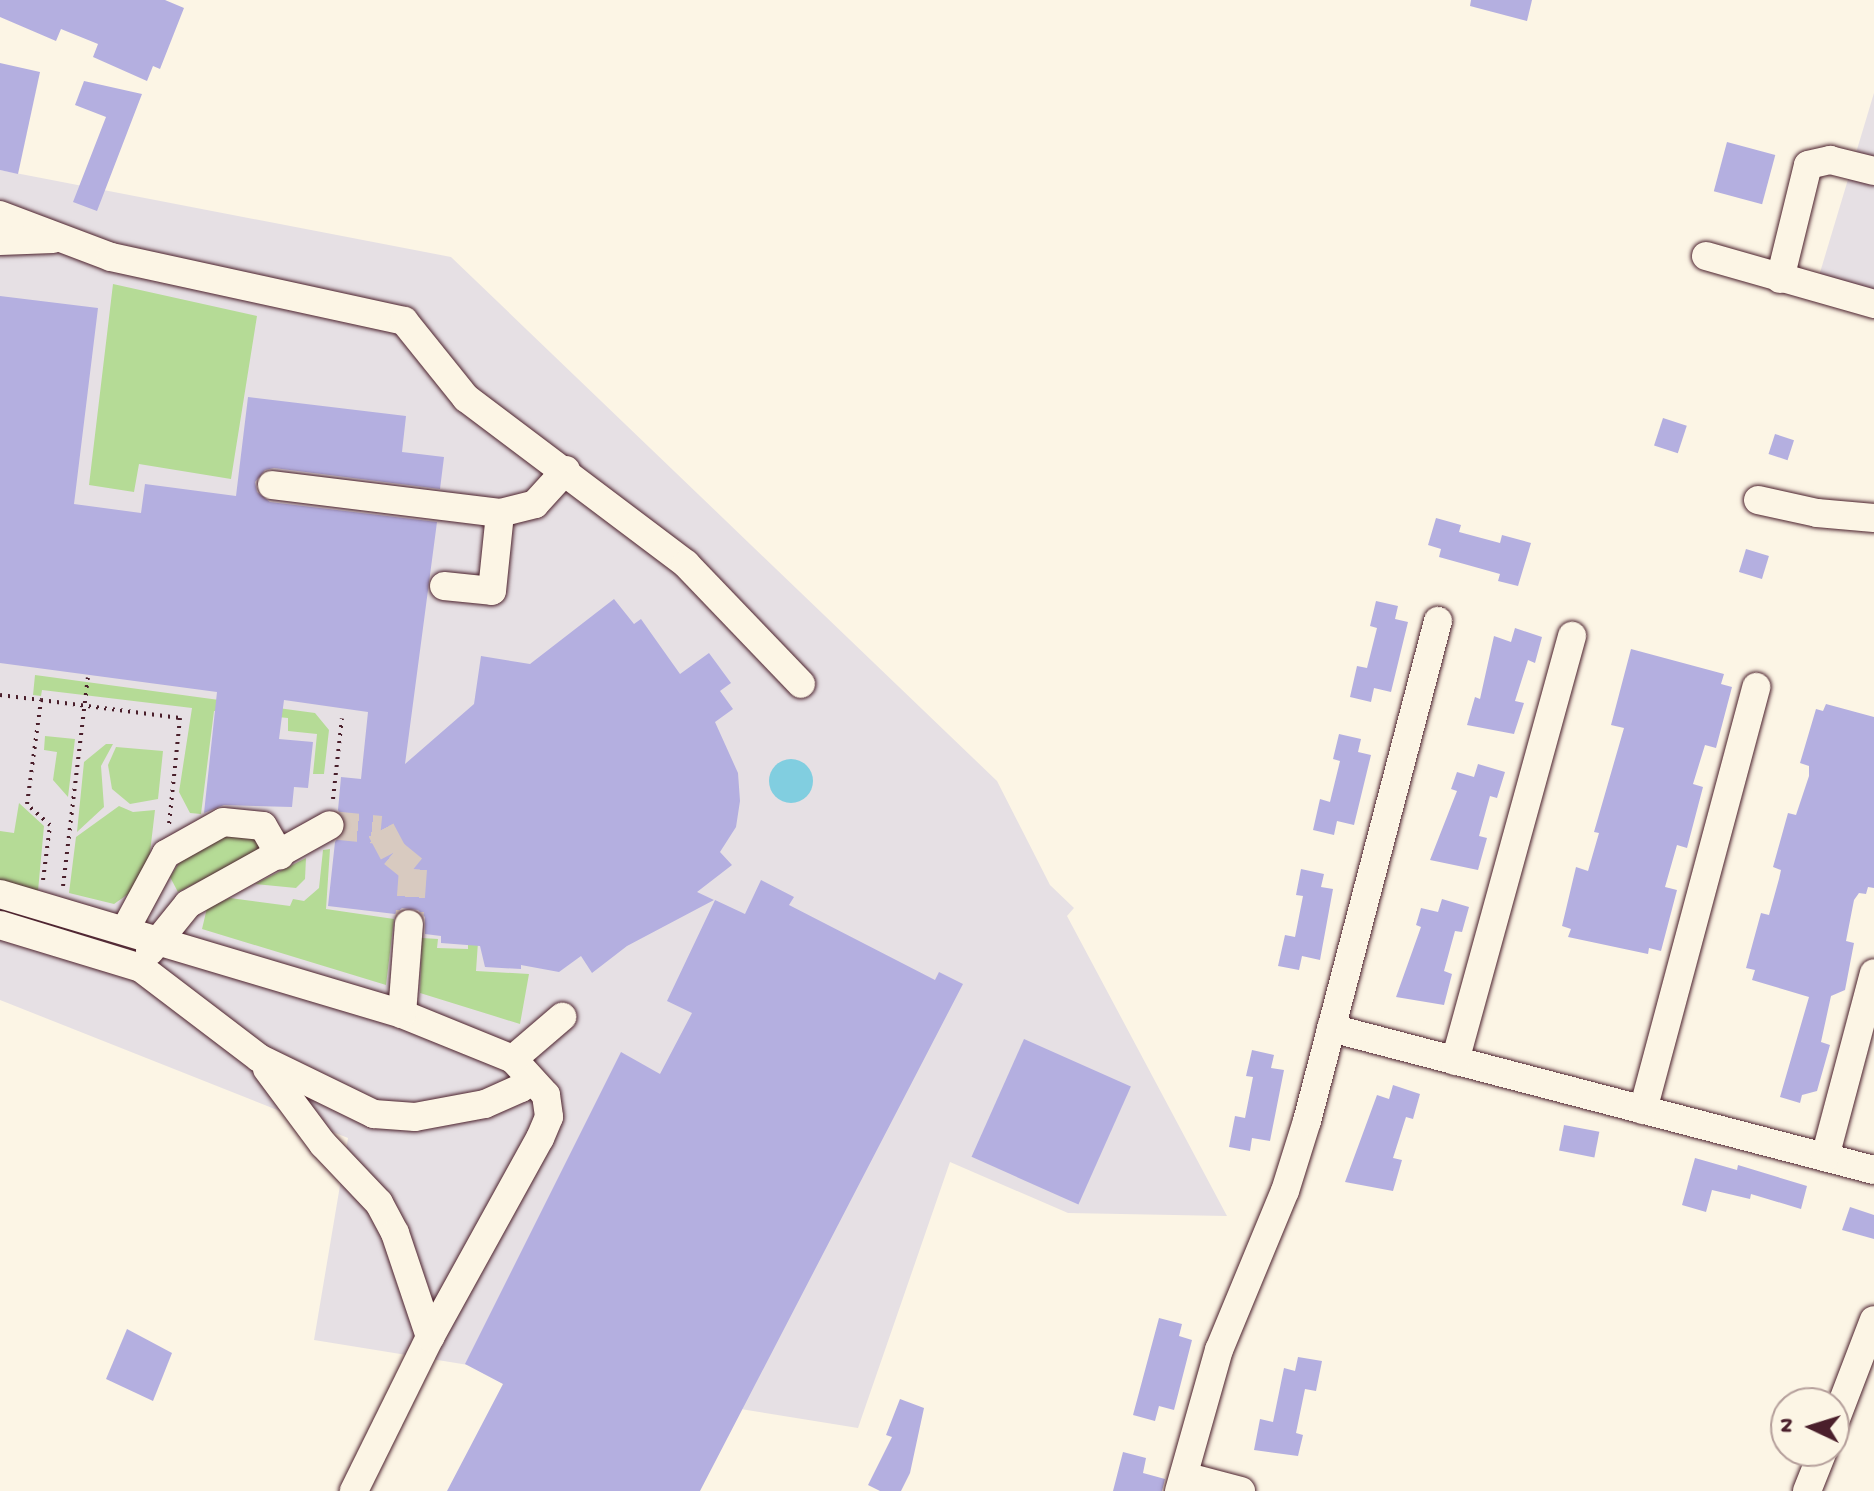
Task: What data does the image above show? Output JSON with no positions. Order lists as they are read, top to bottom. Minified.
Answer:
{"north":"left"}
